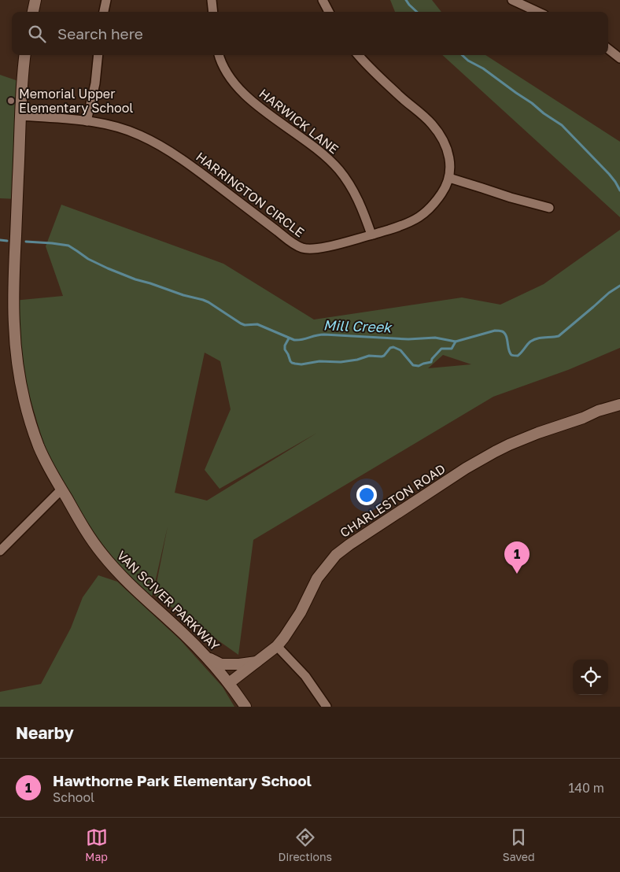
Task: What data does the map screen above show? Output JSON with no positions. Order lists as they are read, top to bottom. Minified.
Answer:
{"streets":{"street":["HARWICK LANE","HARRINGTON CIRCLE","CHARLESTON ROAD","VAN SCIVER PARKWAY"]},"crossings":[["HARWICK LANE","HARRINGTON CIRCLE"],["HARRINGTON CIRCLE","VAN SCIVER PARKWAY"],["CHARLESTON ROAD","VAN SCIVER PARKWAY"]],"water":["Mill Creek"],"places":["Memorial Upper Elementary School"],"page":{"search":"Search here","pins":"1","heading":"Nearby","list":[{"mark":"1","name":"Hawthorne Park Elementary School","note":"School","value":"140 m"}],"nav":["Map","Directions","Saved"]}}
